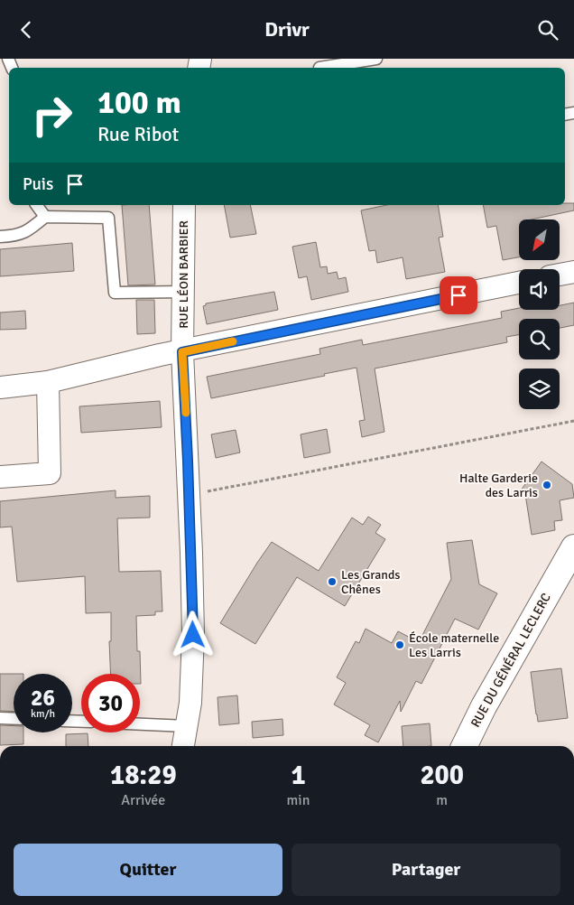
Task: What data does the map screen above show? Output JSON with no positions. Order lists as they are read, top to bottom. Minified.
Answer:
{"streets":{"street":["RUE LÉON BARBIER","RUE DU GÉNÉRAL LECLERC"]},"places":["Halte Garderie des Larris","Les Grands Chênes","École maternelle Les Larris"],"north":"bottom left","page":{"header":"Drivr","turn":["100 m","Rue Ribot"],"then":"Puis","speed":"26 km/h","limit":"30","eta":["18:29","Arrivée","1","min","200","m"],"buttons":["Quitter","Partager"]}}
